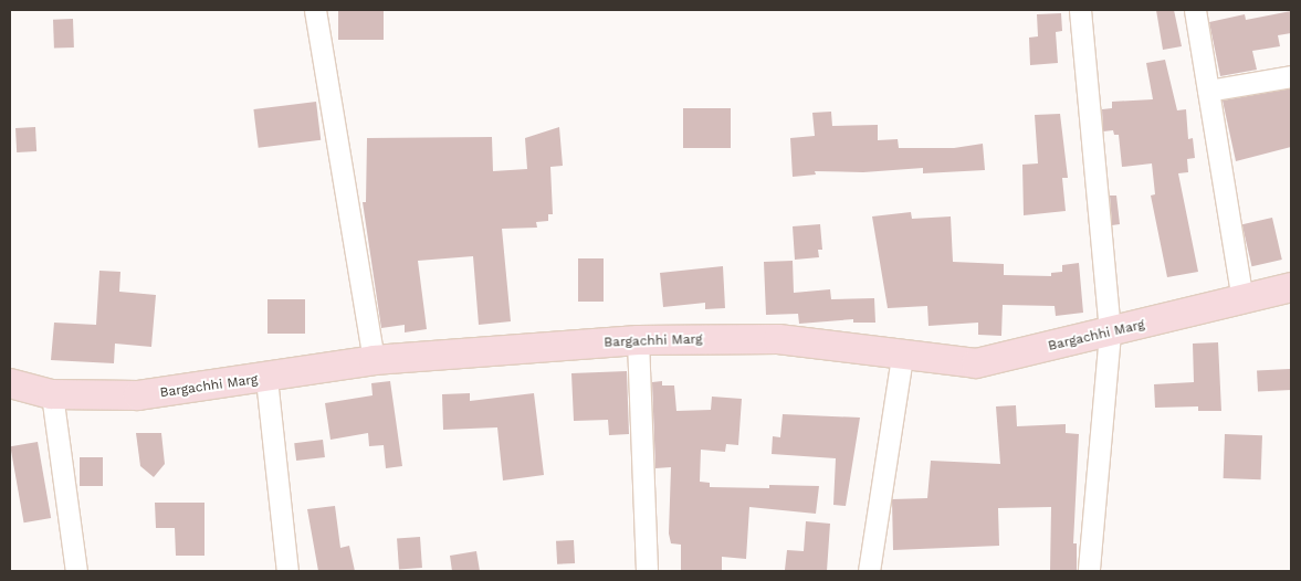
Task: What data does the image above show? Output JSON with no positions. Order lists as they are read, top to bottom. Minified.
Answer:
{"streets":{"street":["Bargachhi Marg"]}}
